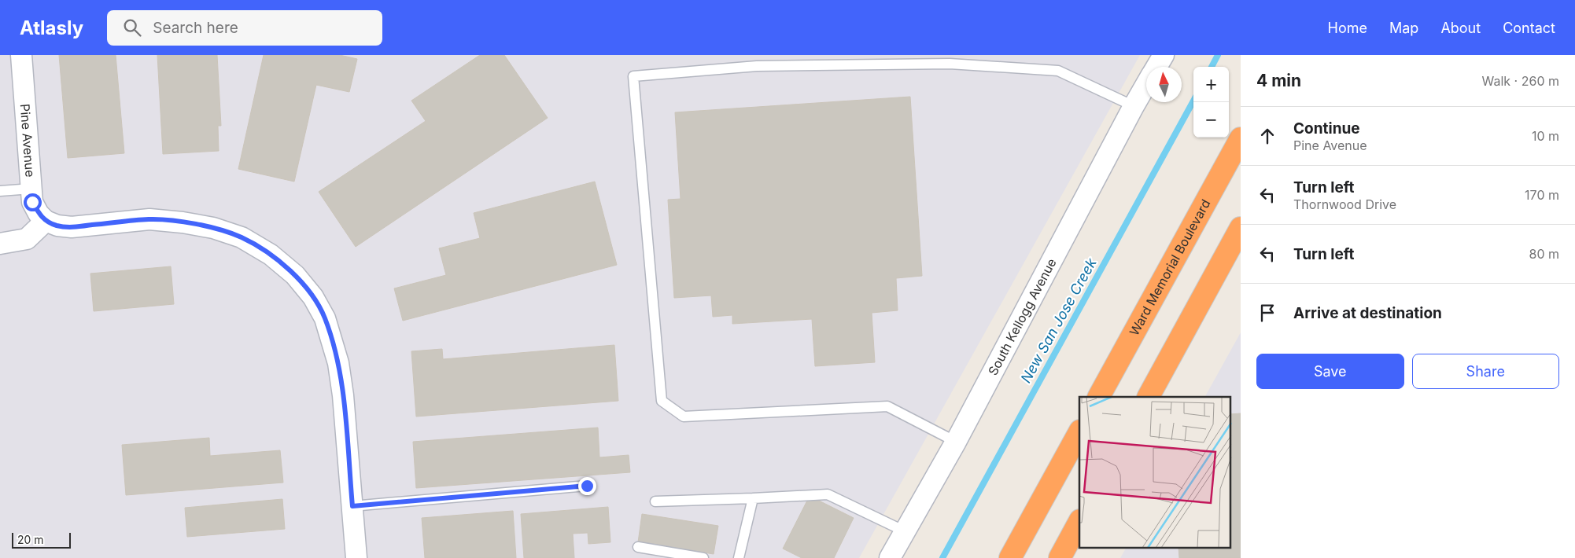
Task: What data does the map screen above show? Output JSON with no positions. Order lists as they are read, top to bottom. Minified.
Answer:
{"streets":{"highway":["Ward Memorial Boulevard"],"street":["Pine Avenue","South Kellogg Avenue"]},"water":["New San Jose Creek"],"scale_bar":"20 m","north":"top","page":{"header":"Atlasly","search":"Search here","nav":["Home","Map","About","Contact"],"heading":["4 min","Walk · 260 m"],"map_buttons":["+","−"],"list":[["Continue","Pine Avenue","10 m"],["Turn left","Thornwood Drive","170 m"],["Turn left","80 m"],"Arrive at destination"],"buttons":["Save","Share"],"scale":"20 m"}}
